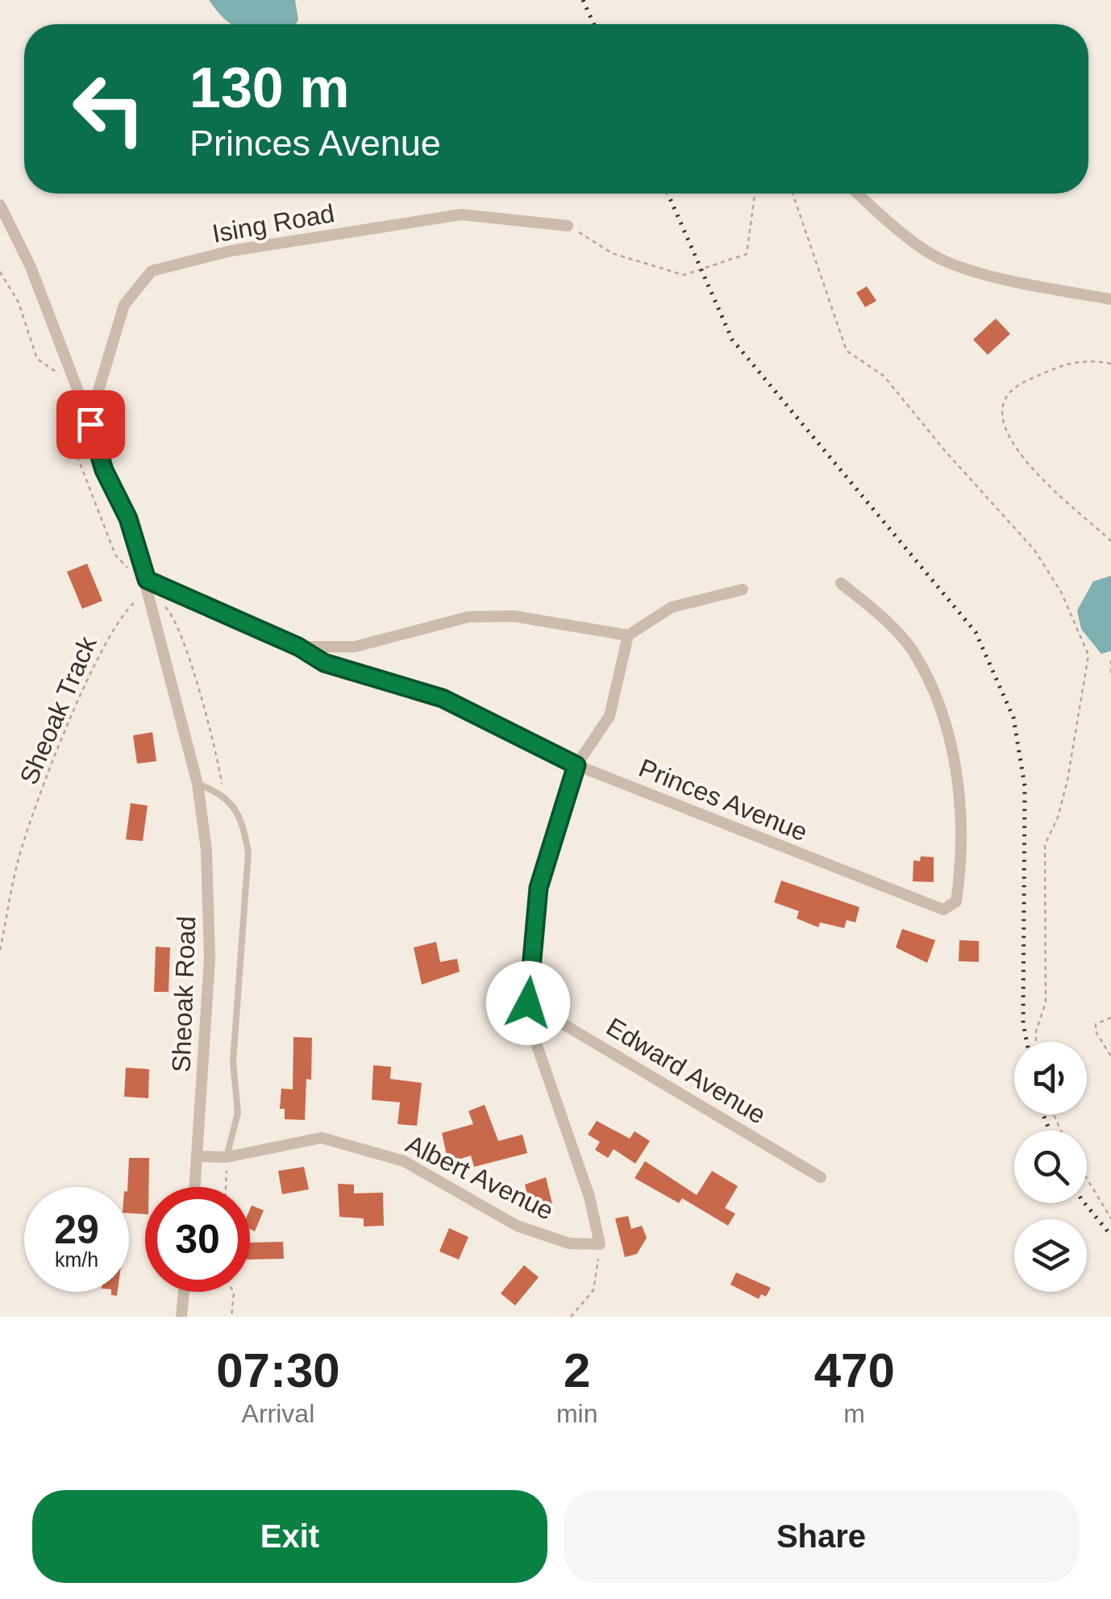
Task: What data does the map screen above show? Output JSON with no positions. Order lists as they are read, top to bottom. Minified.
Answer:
{"streets":{"street":["Ising Road","Princes Avenue","Sheoak Road","Edward Avenue","Albert Avenue"],"path":["Sheoak Track"]},"crossings":[["Ising Road","Sheoak Road"],["Sheoak Track","Princes Avenue"],["Sheoak Track","Sheoak Road"],["Princes Avenue","Sheoak Road"],["Sheoak Road","Albert Avenue"]],"page":{"turn":["130 m","Princes Avenue"],"speed":"29 km/h","limit":"30","eta":["07:30","Arrival","2","min","470","m"],"buttons":["Exit","Share"]}}
